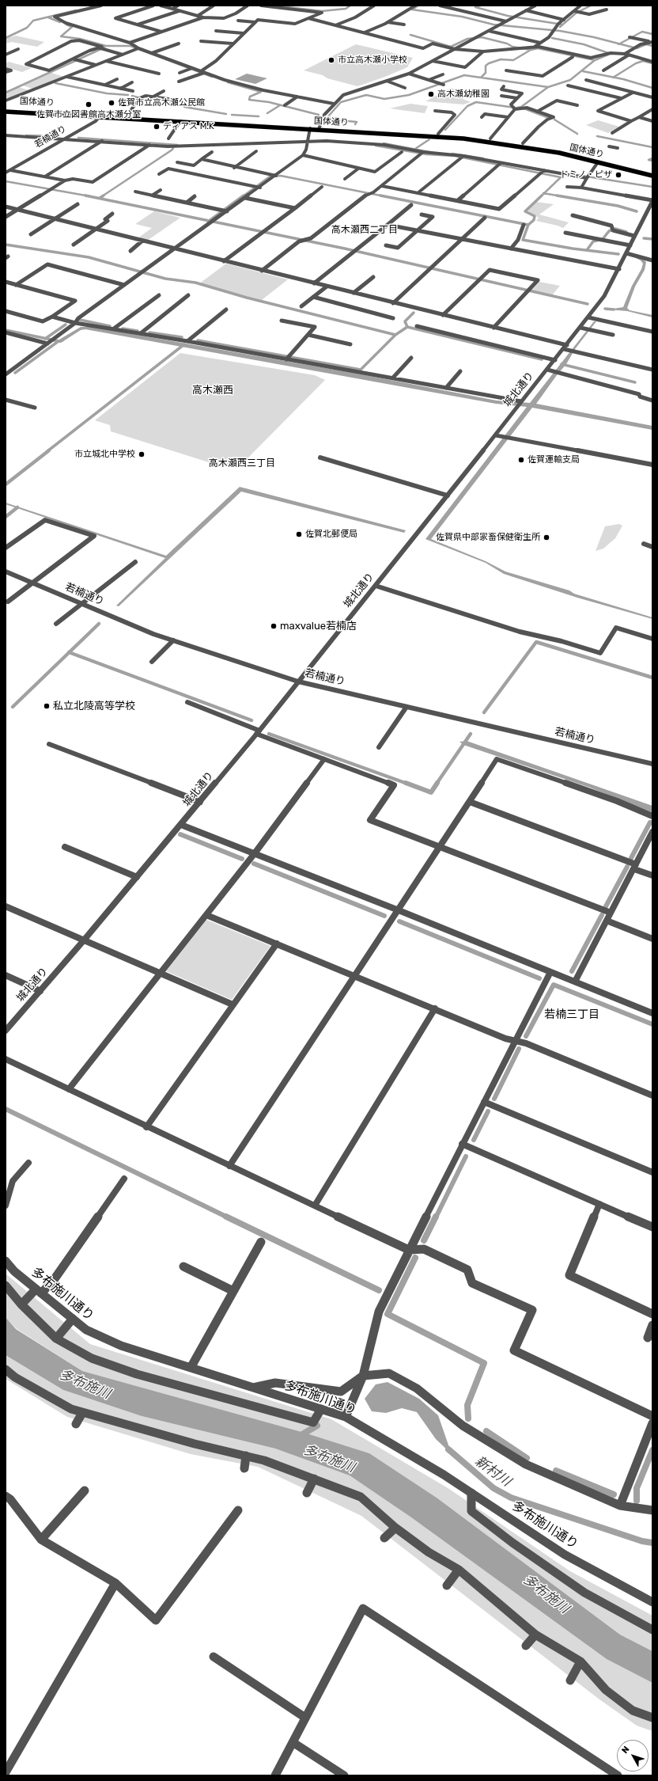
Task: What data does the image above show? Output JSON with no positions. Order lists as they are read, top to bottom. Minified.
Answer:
{"streets":{"highway":["国体通り"],"street":["若楠通り","城北通り","多布施川通り"]},"crossings":[["国体通り","若楠通り"],["若楠通り","城北通り"]],"districts":["高木瀬西二丁目","高木瀬西","高木瀬西三丁目","若楠三丁目"],"water":["多布施川","新村川"],"places":["市立高木瀬小学校","高木瀬幼稚園","佐賀市立高木瀬公民館","佐賀市立図書館高木瀬分室","ディアス M.K","ドミノ・ピザ","市立城北中学校","佐賀運輸支局","佐賀北郵便局","佐賀県中部家畜保健衛生所","maxvalue若楠店","私立北陵高等学校"],"north":"top left"}
